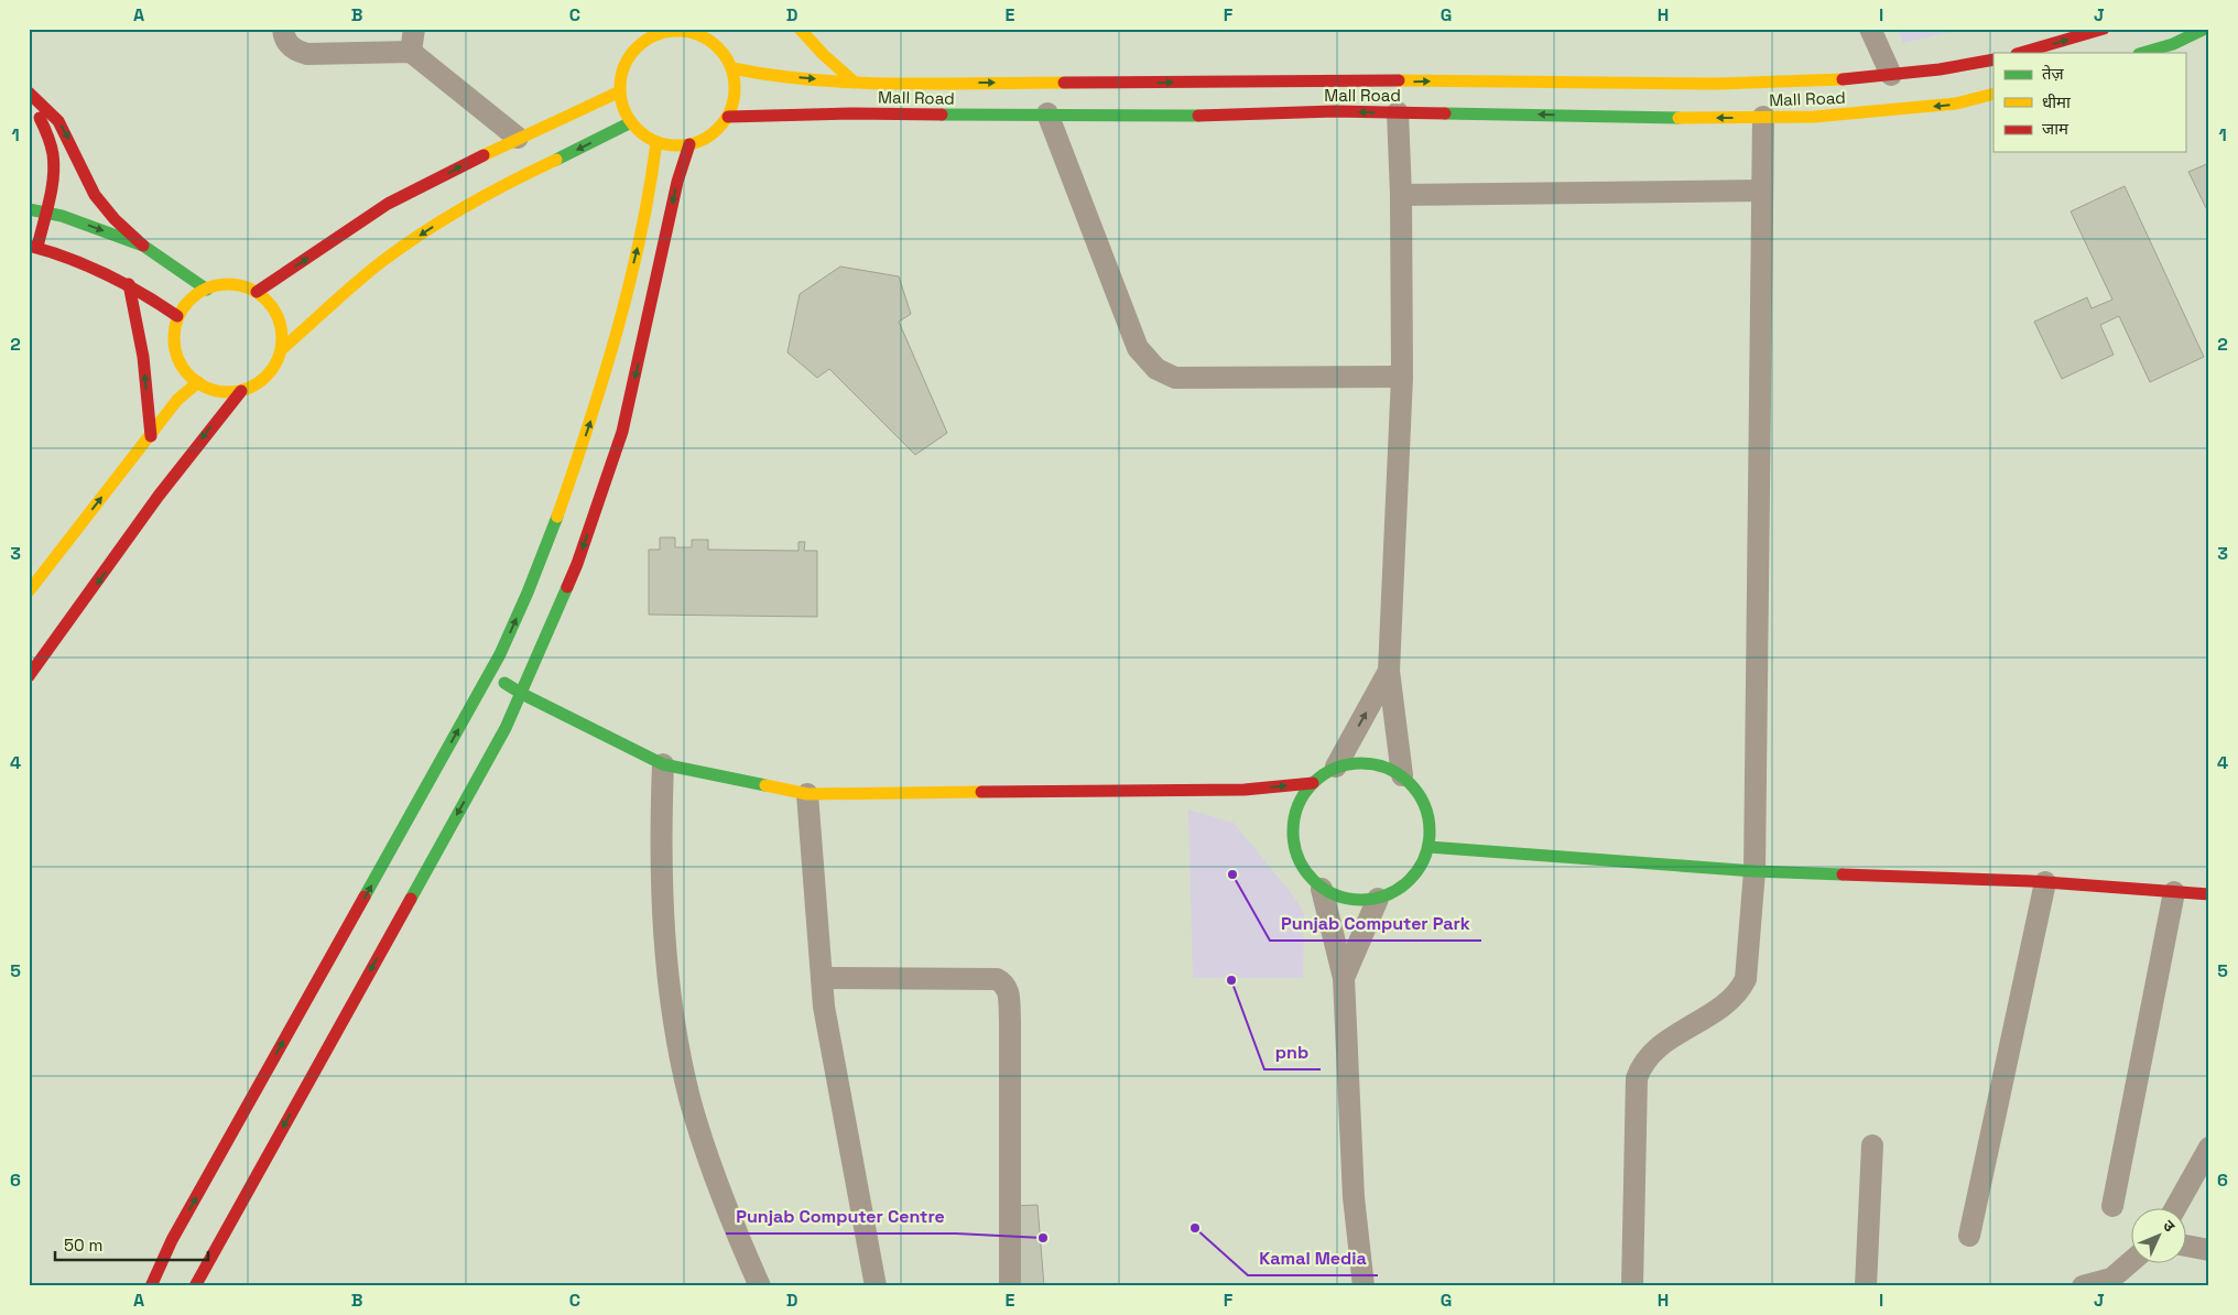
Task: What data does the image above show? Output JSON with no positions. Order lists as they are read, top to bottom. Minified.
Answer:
{"streets":{"main road":["Mall Road"]},"places":["Punjab Computer Park","pnb","Kamal Media","Punjab Computer Centre"],"legend":["तेज़","धीमा","जाम"],"scale_bar":"50 m","north":"top right","grid":{"columns":["A","B","C","D","E","F","G","H","I","J"],"rows":["1","2","3","4","5","6"]}}
